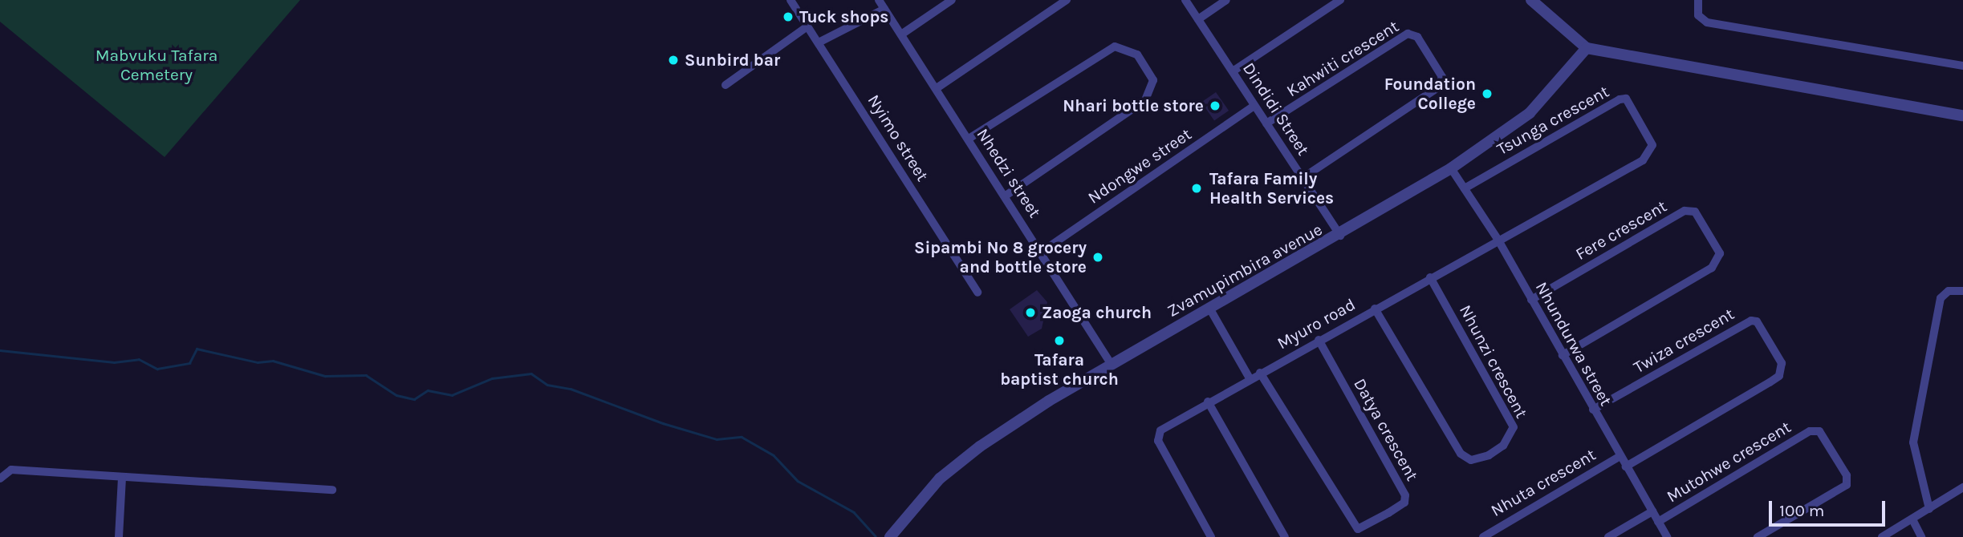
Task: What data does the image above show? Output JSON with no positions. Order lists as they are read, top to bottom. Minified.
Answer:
{"streets":{"street":["Kahwiti crescent","Dindidi Street","Tsunga crescent","Nyimo street","Ndongwe street","Nhedzi street","Fere crescent","Zvamupimbira avenue","Myuro road","Twiza crescent","Nhundurwa street","Nhunzi crescent","Datya crescent","Mutohwe crescent","Nhuta crescent"]},"crossings":[["Kahwiti crescent","Dindidi Street"],["Dindidi Street","Ndongwe street"],["Dindidi Street","Zvamupimbira avenue"],["Tsunga crescent","Myuro road"],["Tsunga crescent","Nhundurwa street"],["Ndongwe street","Nhedzi street"],["Nhedzi street","Zvamupimbira avenue"],["Fere crescent","Nhundurwa street"],["Zvamupimbira avenue","Nhundurwa street"],["Myuro road","Nhundurwa street"],["Myuro road","Nhunzi crescent"],["Myuro road","Datya crescent"],["Twiza crescent","Nhundurwa street"],["Nhundurwa street","Mutohwe crescent"],["Nhundurwa street","Nhuta crescent"]],"parks":["Mabvuku Tafara Cemetery"],"places":["Tuck shops","Sunbird bar","Foundation College","Nhari bottle store","Tafara Family Health Services","Sipambi No 8 grocery and bottle store","Zaoga church","Tafara baptist church"],"scale_bar":"100 m"}
